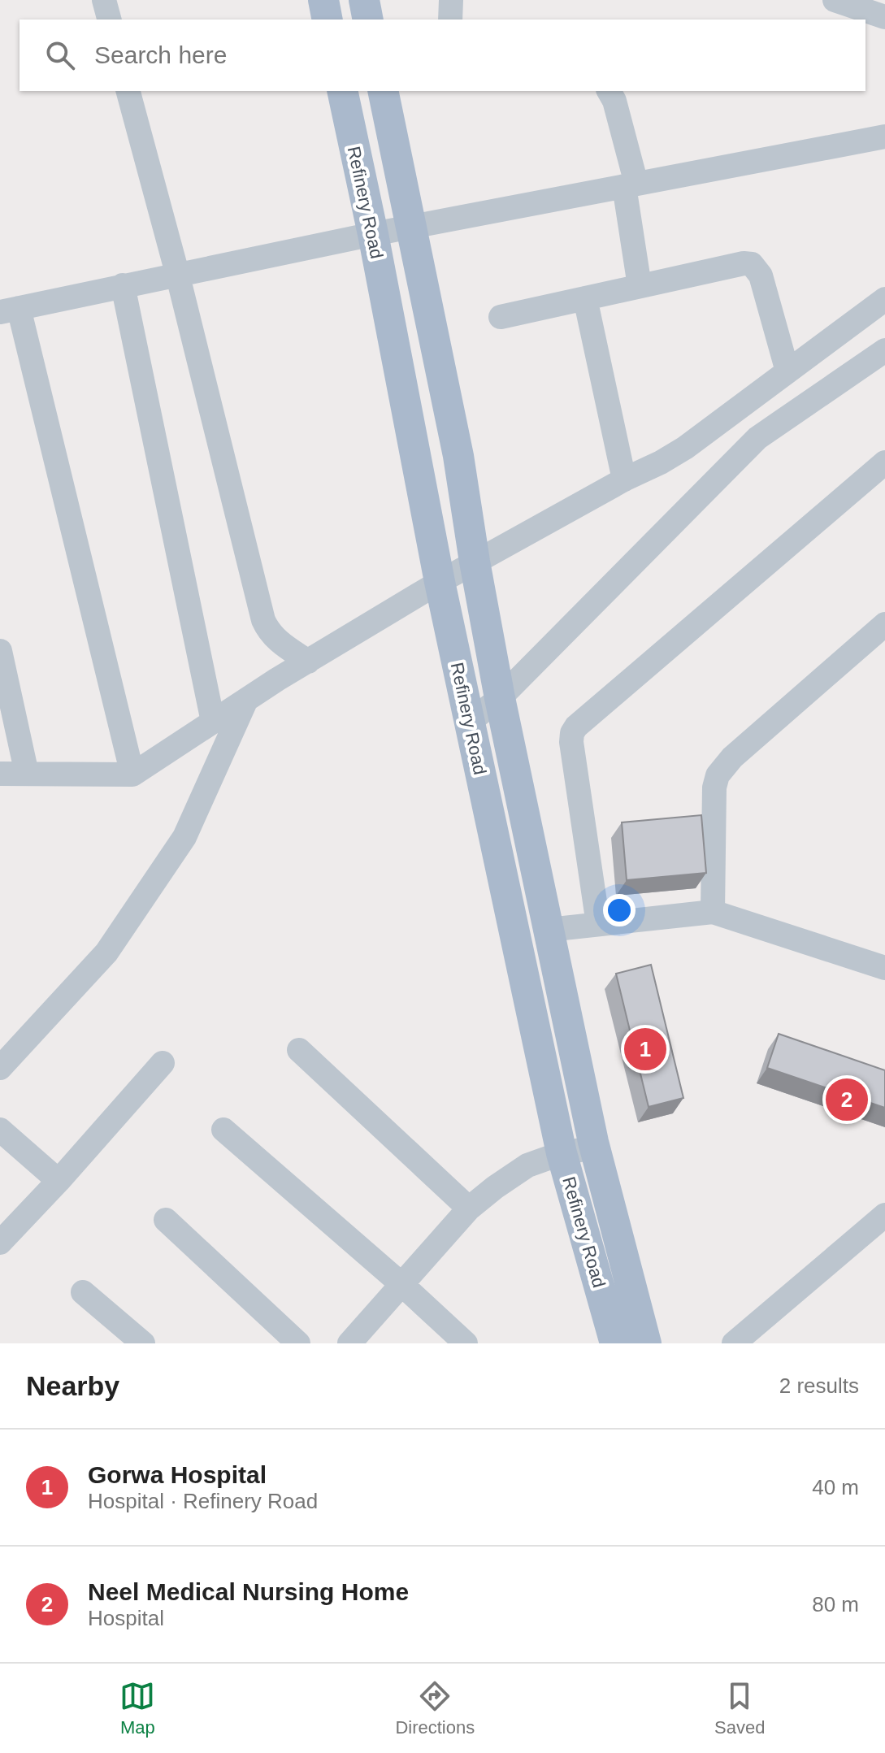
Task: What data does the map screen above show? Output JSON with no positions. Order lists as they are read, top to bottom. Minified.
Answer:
{"streets":{"main road":["Refinery Road"]},"page":{"search":"Search here","pins":["1","2"],"heading":["Nearby","2 results"],"list":[{"mark":"1","name":"Gorwa Hospital","note":"Hospital · Refinery Road","value":"40 m"},{"mark":"2","name":"Neel Medical Nursing Home","note":"Hospital","value":"80 m"}],"nav":["Map","Directions","Saved"]}}
